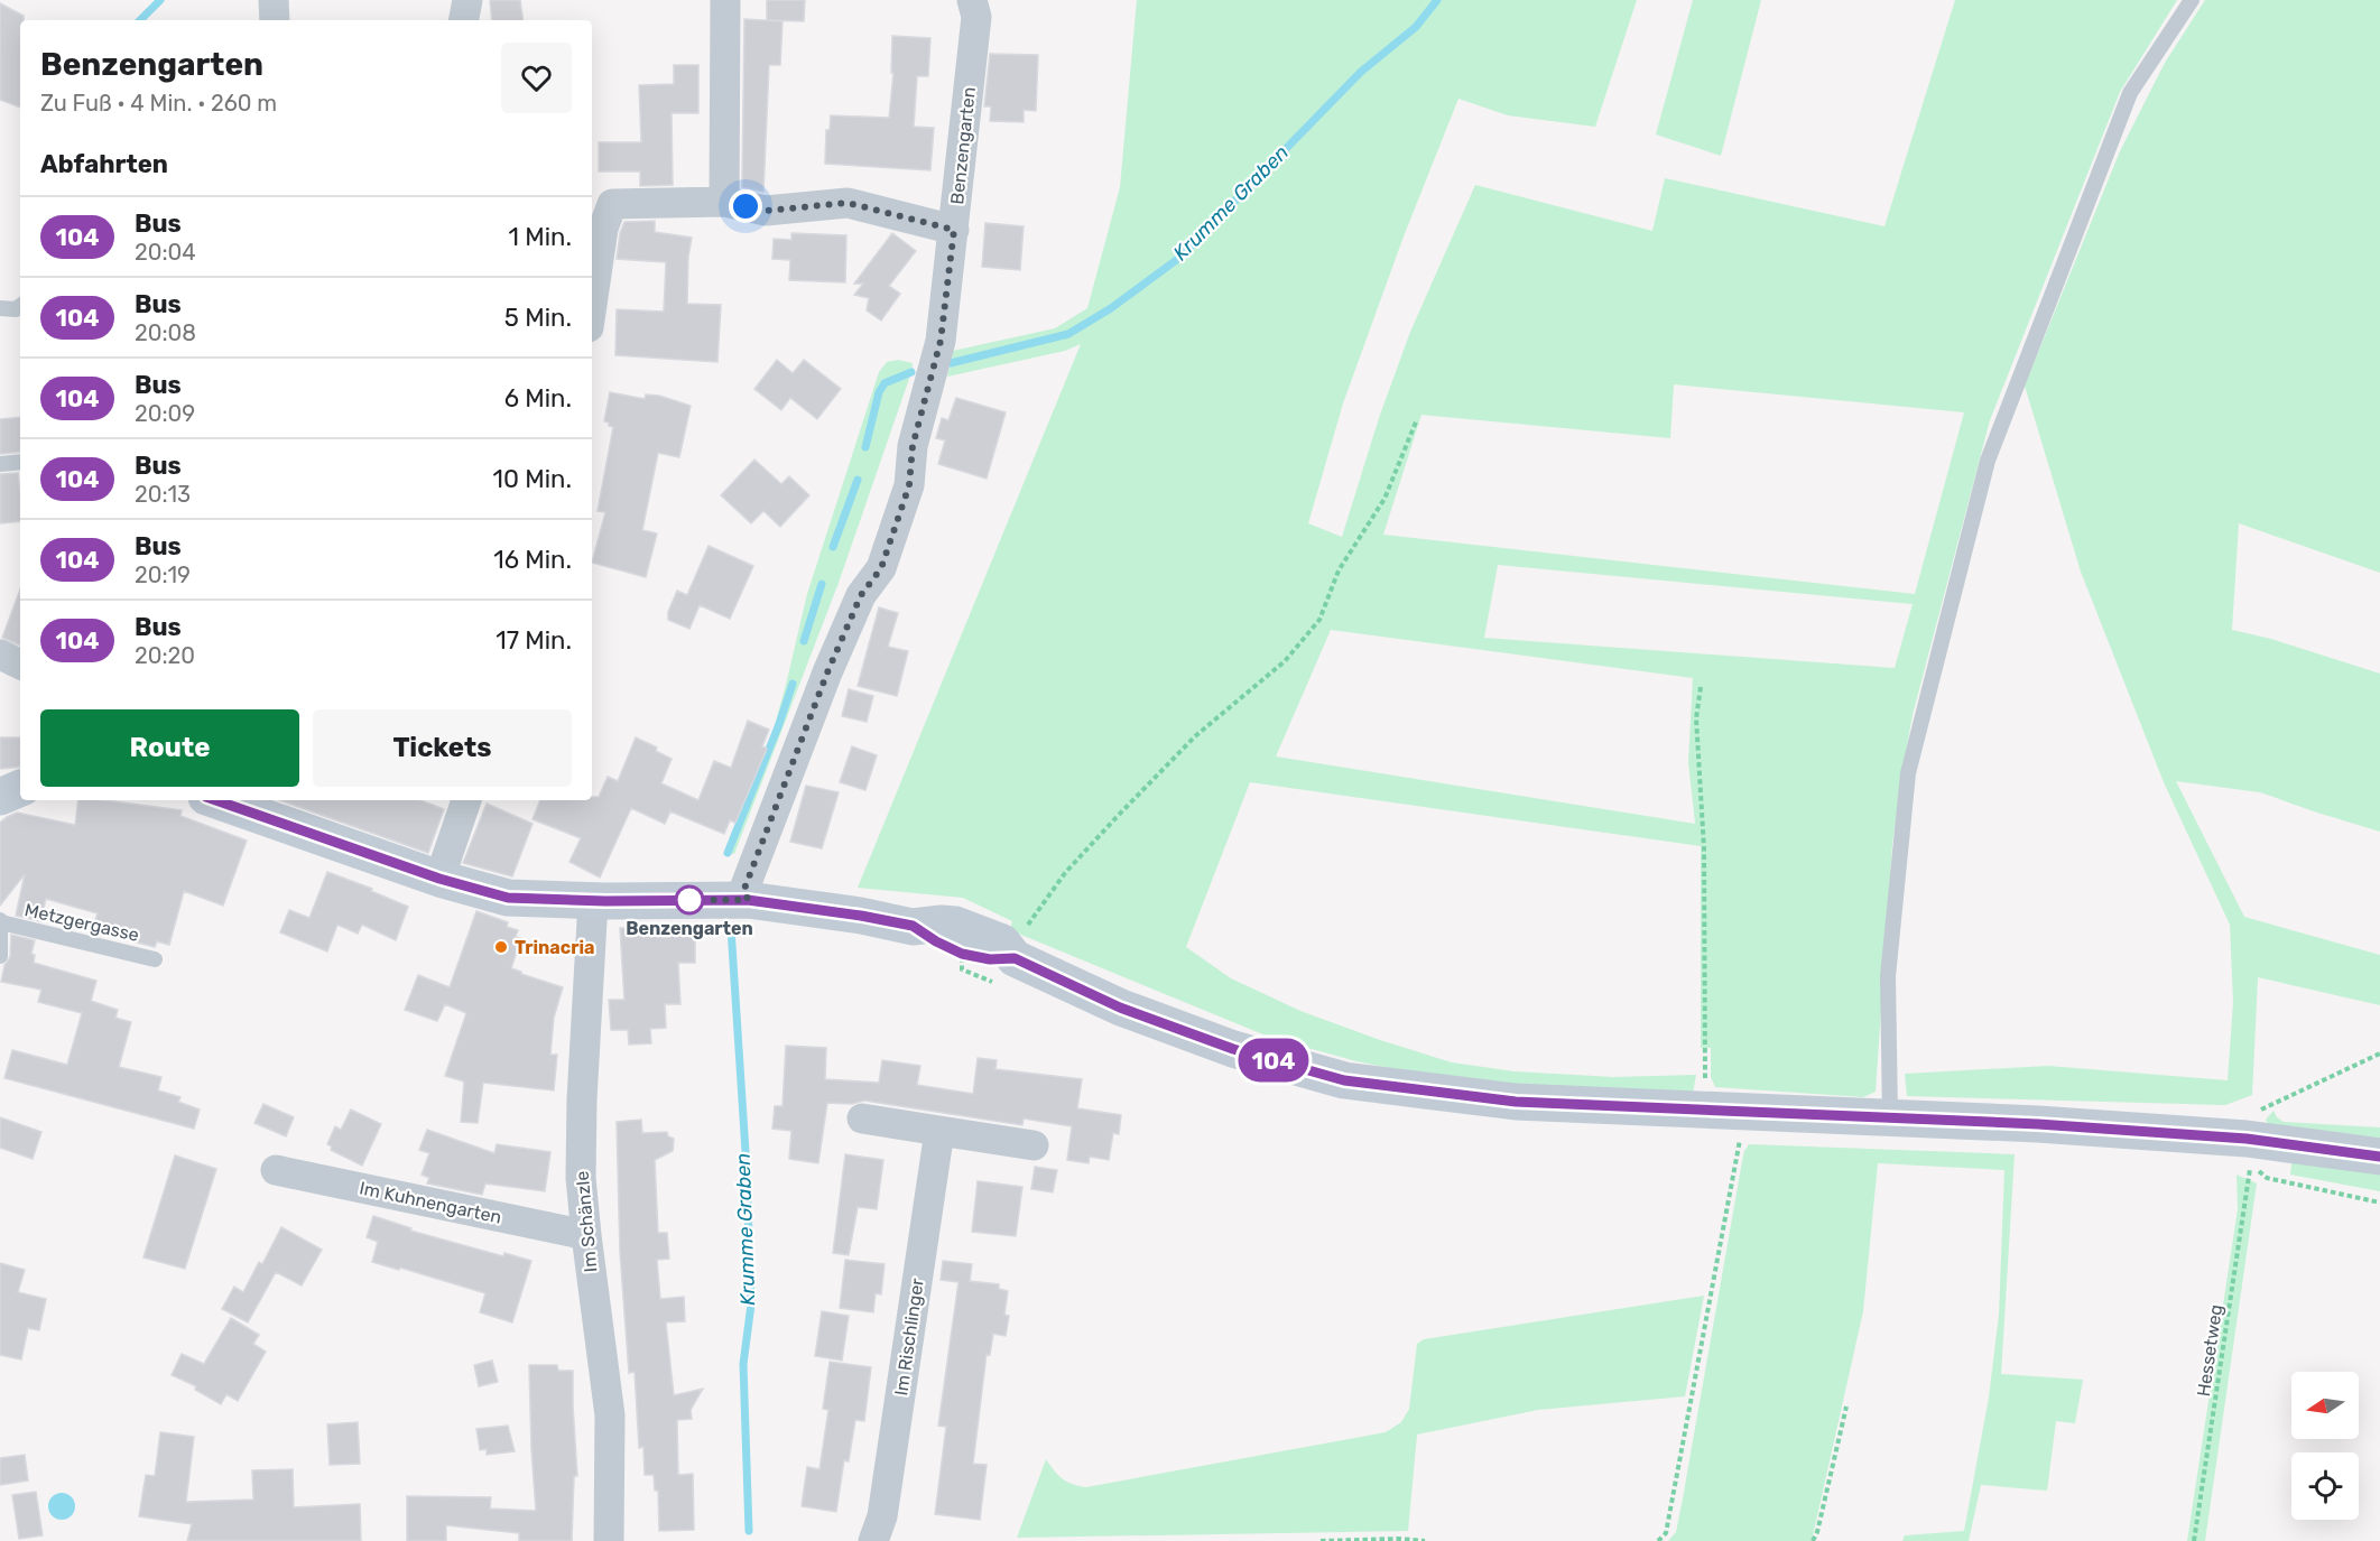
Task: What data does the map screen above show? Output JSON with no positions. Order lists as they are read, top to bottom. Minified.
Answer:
{"streets":{"street":["Benzengarten","Im Kuhnengarten","Im Schänzle","Im Rischlinger"],"lane":["Metzgergasse"],"path":["Hessetweg"]},"crossings":[["Im Kuhnengarten","Im Schänzle"]],"water":["Krumme Graben"],"places":["Benzengarten","Trinacria"],"lines":["bus line 104"],"north":"left","page":{"on_map":"104","heading":[["Benzengarten","Zu Fuß · 4 Min. · 260 m"],"Abfahrten"],"list":[{"mark":"104","name":"Bus","note":"20:04","value":"1 Min."},{"mark":"104","name":"Bus","note":"20:08","value":"5 Min."},{"mark":"104","name":"Bus","note":"20:09","value":"6 Min."},{"mark":"104","name":"Bus","note":"20:13","value":"10 Min."},{"mark":"104","name":"Bus","note":"20:19","value":"16 Min."},{"mark":"104","name":"Bus","note":"20:20","value":"17 Min."}],"buttons":["Route","Tickets"]}}
